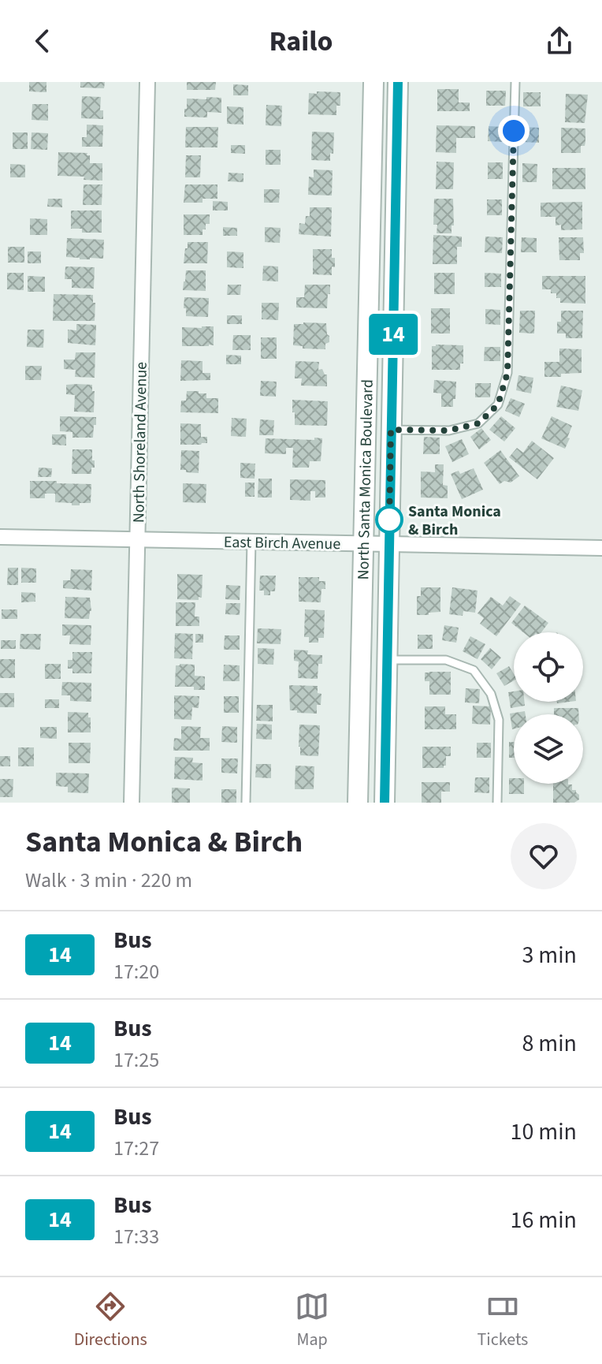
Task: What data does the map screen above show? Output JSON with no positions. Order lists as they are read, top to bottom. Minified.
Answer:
{"streets":{"street":["North Shoreland Avenue","North Santa Monica Boulevard","East Birch Avenue"]},"crossings":[["North Shoreland Avenue","East Birch Avenue"],["North Santa Monica Boulevard","East Birch Avenue"]],"places":["Santa Monica & Birch"],"lines":["bus line 14"],"page":{"header":"Railo","on_map":"14","heading":["Santa Monica & Birch","Walk · 3 min · 220 m"],"list":[{"mark":"14","name":"Bus","note":"17:20","value":"3 min"},{"mark":"14","name":"Bus","note":"17:25","value":"8 min"},{"mark":"14","name":"Bus","note":"17:27","value":"10 min"},{"mark":"14","name":"Bus","note":"17:33","value":"16 min"}],"tabs":["Directions","Map","Tickets"]}}
